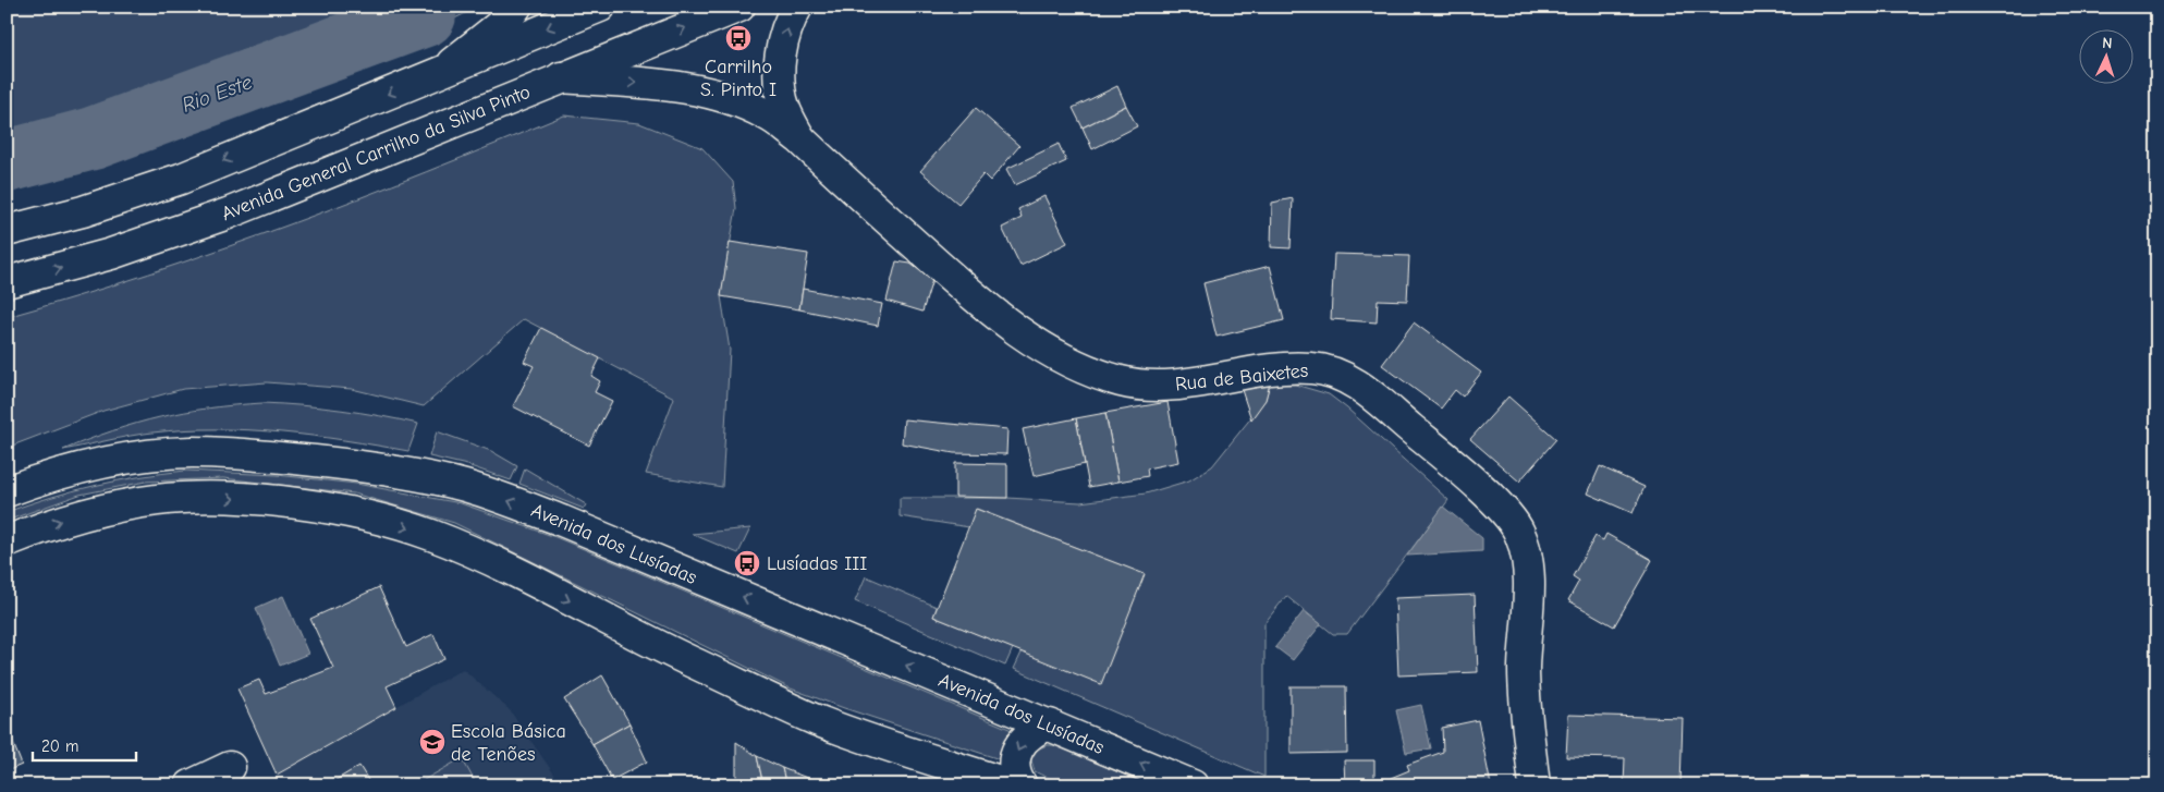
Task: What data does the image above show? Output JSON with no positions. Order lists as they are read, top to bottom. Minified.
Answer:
{"streets":{"main road":["Avenida General Carrilho da Silva Pinto","Rua de Baixetes","Avenida dos Lusíadas"]},"crossings":[["Avenida General Carrilho da Silva Pinto","Rua de Baixetes"]],"water":["Rio Este"],"places":{"bus stop":["Carrilho S. Pinto I","Lusíadas III"],"school or university":["Escola Básica de Tenões"]},"scale_bar":"20 m","north":"top"}
